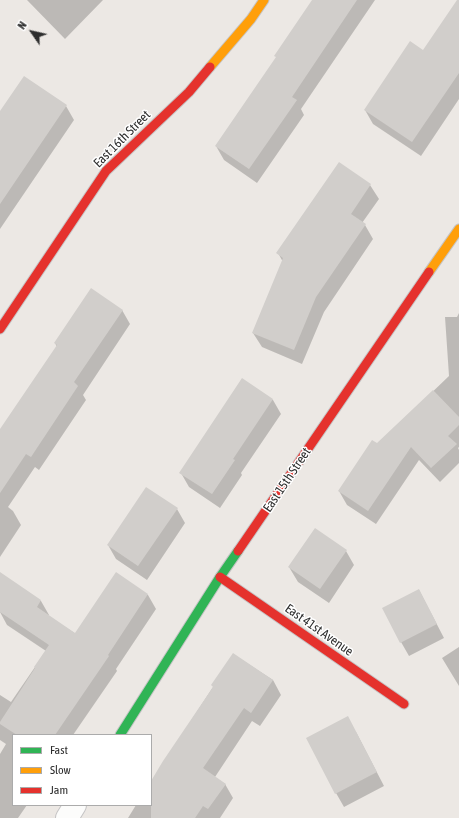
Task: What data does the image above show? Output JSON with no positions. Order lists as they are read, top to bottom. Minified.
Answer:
{"streets":{"street":["East 16th Street","East 15th Street","East 41st Avenue"]},"crossings":[["East 15th Street","East 41st Avenue"]],"legend":["Fast","Slow","Jam"],"north":"top left"}
